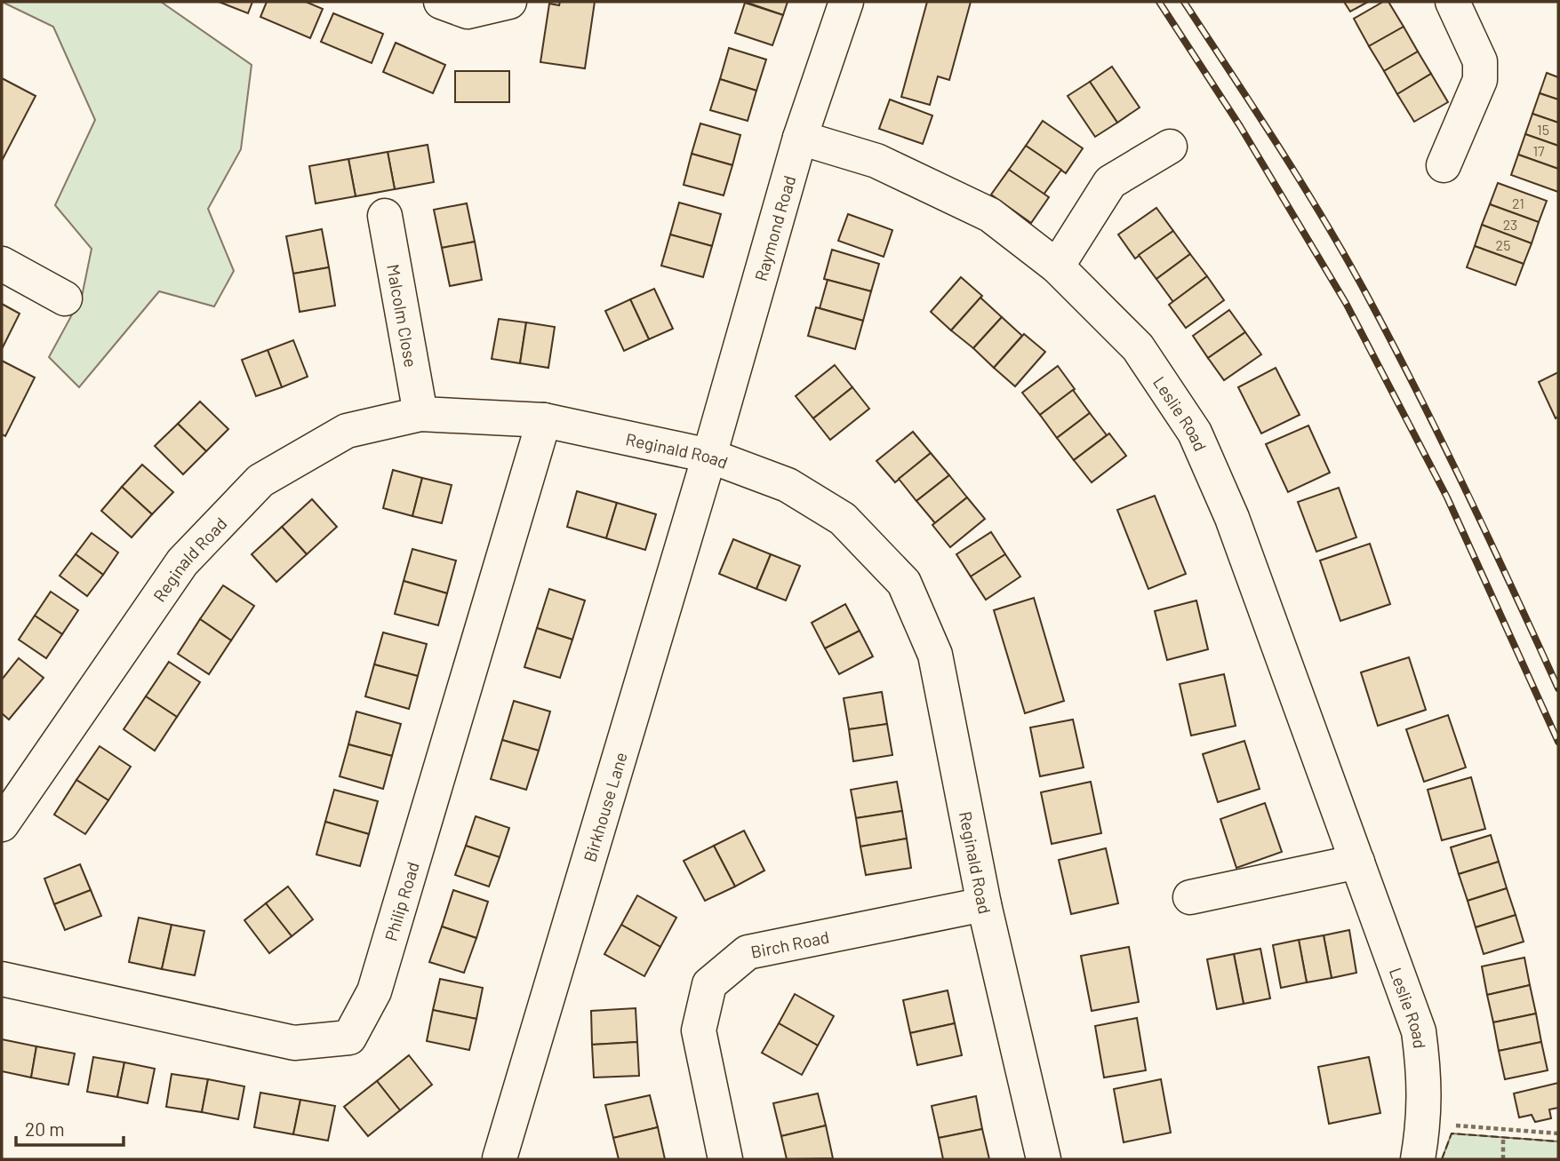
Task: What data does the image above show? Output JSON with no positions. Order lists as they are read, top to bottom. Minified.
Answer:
{"streets":{"street":["Raymond Road","Malcolm Close","Leslie Road","Reginald Road","Birkhouse Lane","Philip Road","Birch Road"]},"crossings":[["Raymond Road","Leslie Road"],["Raymond Road","Reginald Road"],["Raymond Road","Birkhouse Lane"],["Malcolm Close","Reginald Road"],["Reginald Road","Birkhouse Lane"],["Reginald Road","Philip Road"],["Reginald Road","Birch Road"]],"house_numbers":["15","17","21","23","25"],"scale_bar":"20 m"}
